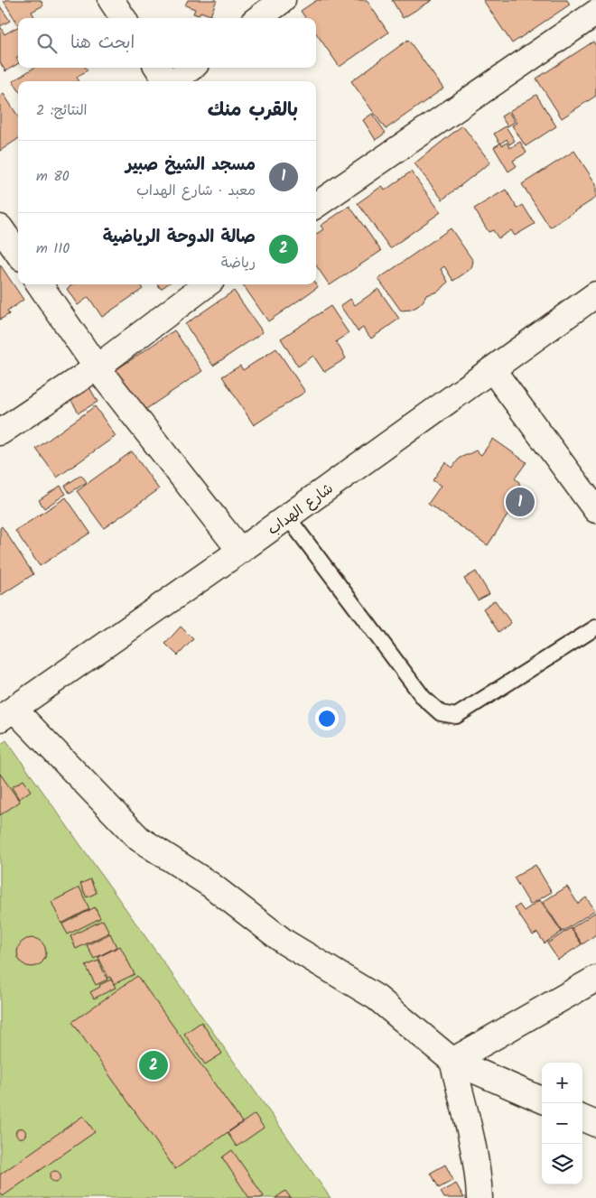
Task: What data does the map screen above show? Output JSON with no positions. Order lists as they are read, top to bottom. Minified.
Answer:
{"streets":{"street":["شارع الهداب"]},"page":{"search":"ابحث هنا","heading":["بالقرب منك","النتائج: 2"],"list":[{"mark":"1","name":"مسجد الشيخ صبير","note":"معبد · شارع الهداب","value":"80 m"},{"mark":"2","name":"صالة الدوحة الرياضية","note":"رياضة","value":"110 m"}],"pins":["1","2"],"map_buttons":["+","−"]}}
